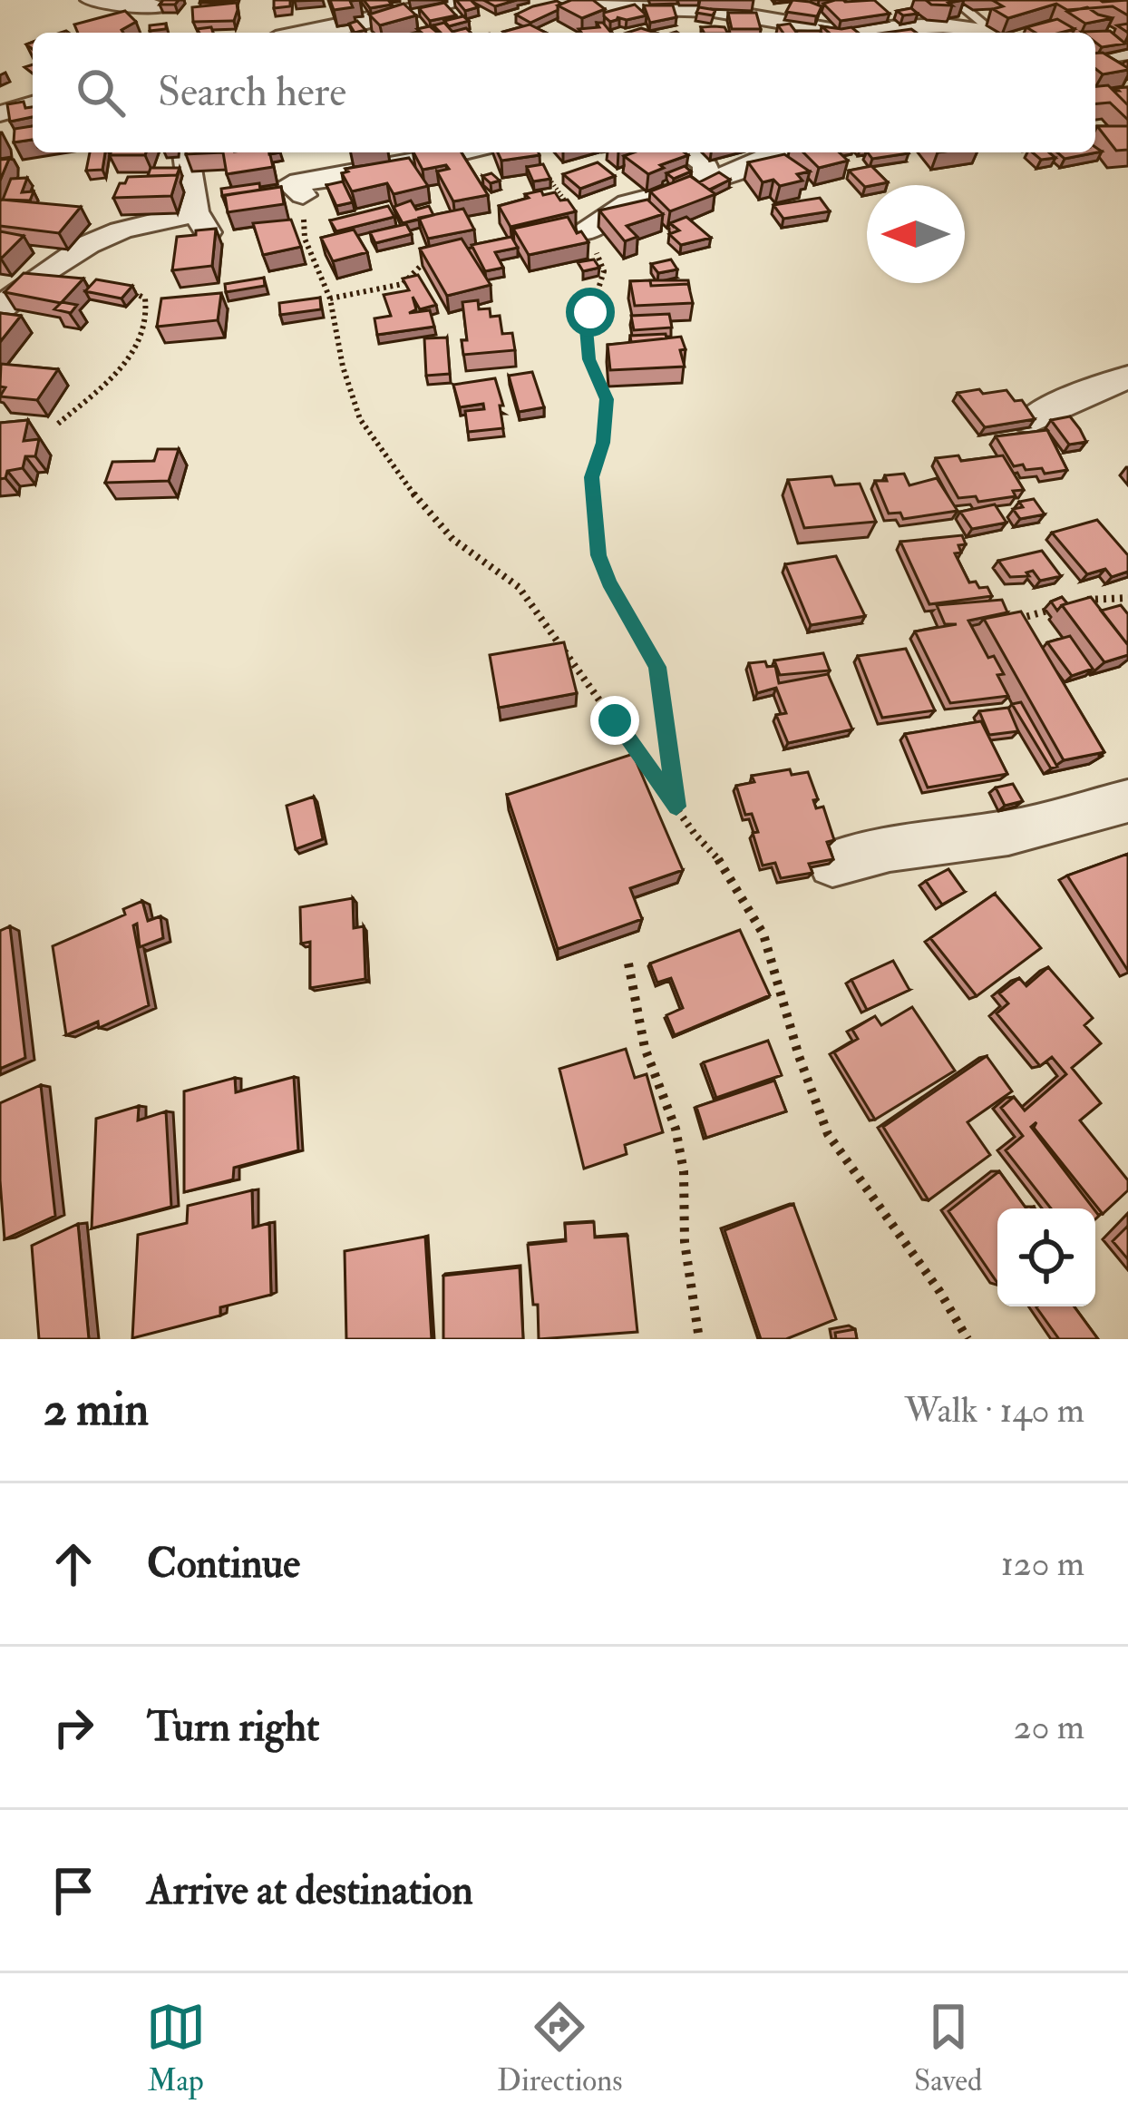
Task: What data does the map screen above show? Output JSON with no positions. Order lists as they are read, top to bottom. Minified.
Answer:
{"north":"left","page":{"search":"Search here","heading":["2 min","Walk · 140 m"],"list":[["Continue","120 m"],["Turn right","20 m"],"Arrive at destination"],"nav":["Map","Directions","Saved"]}}
